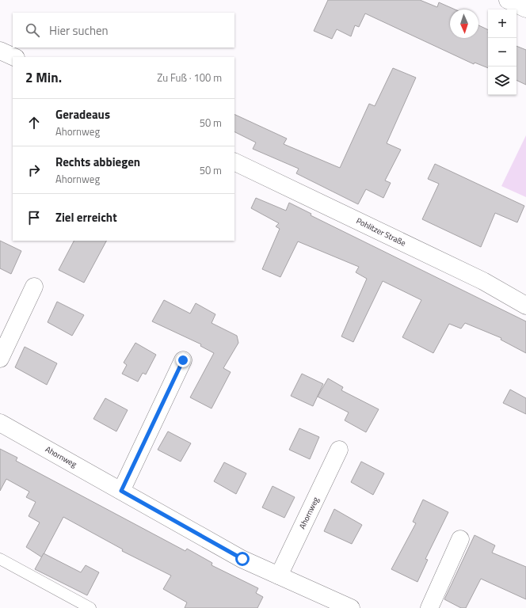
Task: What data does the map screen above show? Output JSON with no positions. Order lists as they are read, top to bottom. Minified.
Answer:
{"streets":{"street":["Pohlitzer Straße","Ahornweg"]},"north":"bottom","page":{"map_buttons":["+","−"],"search":"Hier suchen","heading":["2 Min.","Zu Fuß · 100 m"],"list":[["Geradeaus","Ahornweg","50 m"],["Rechts abbiegen","Ahornweg","50 m"],"Ziel erreicht"]}}
